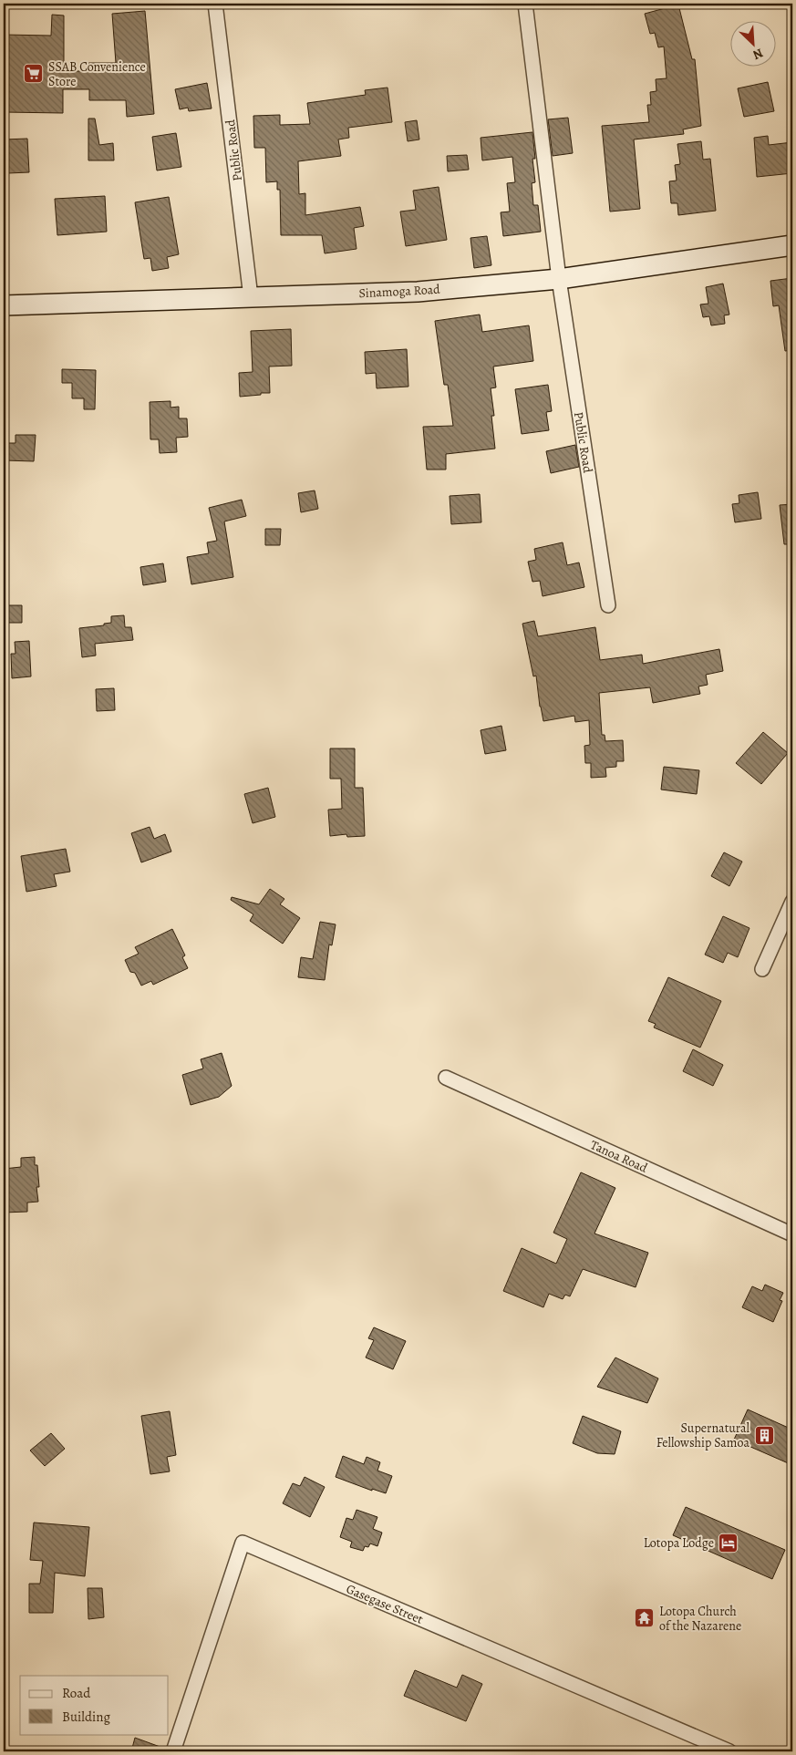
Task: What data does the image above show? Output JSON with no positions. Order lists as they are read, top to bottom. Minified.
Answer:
{"streets":{"street":["Public Road","Sinamoga Road","Tanoa Road","Gasegase Street"]},"crossings":[["Public Road","Sinamoga Road"]],"places":{"supermarket":["SSAB Convenience Store"],"building":["Supernatural Fellowship Samoa"],"hotel":["Lotopa Lodge"],"temple":["Lotopa Church of the Nazarene"]},"legend":["Road","Building"],"north":"bottom right"}
